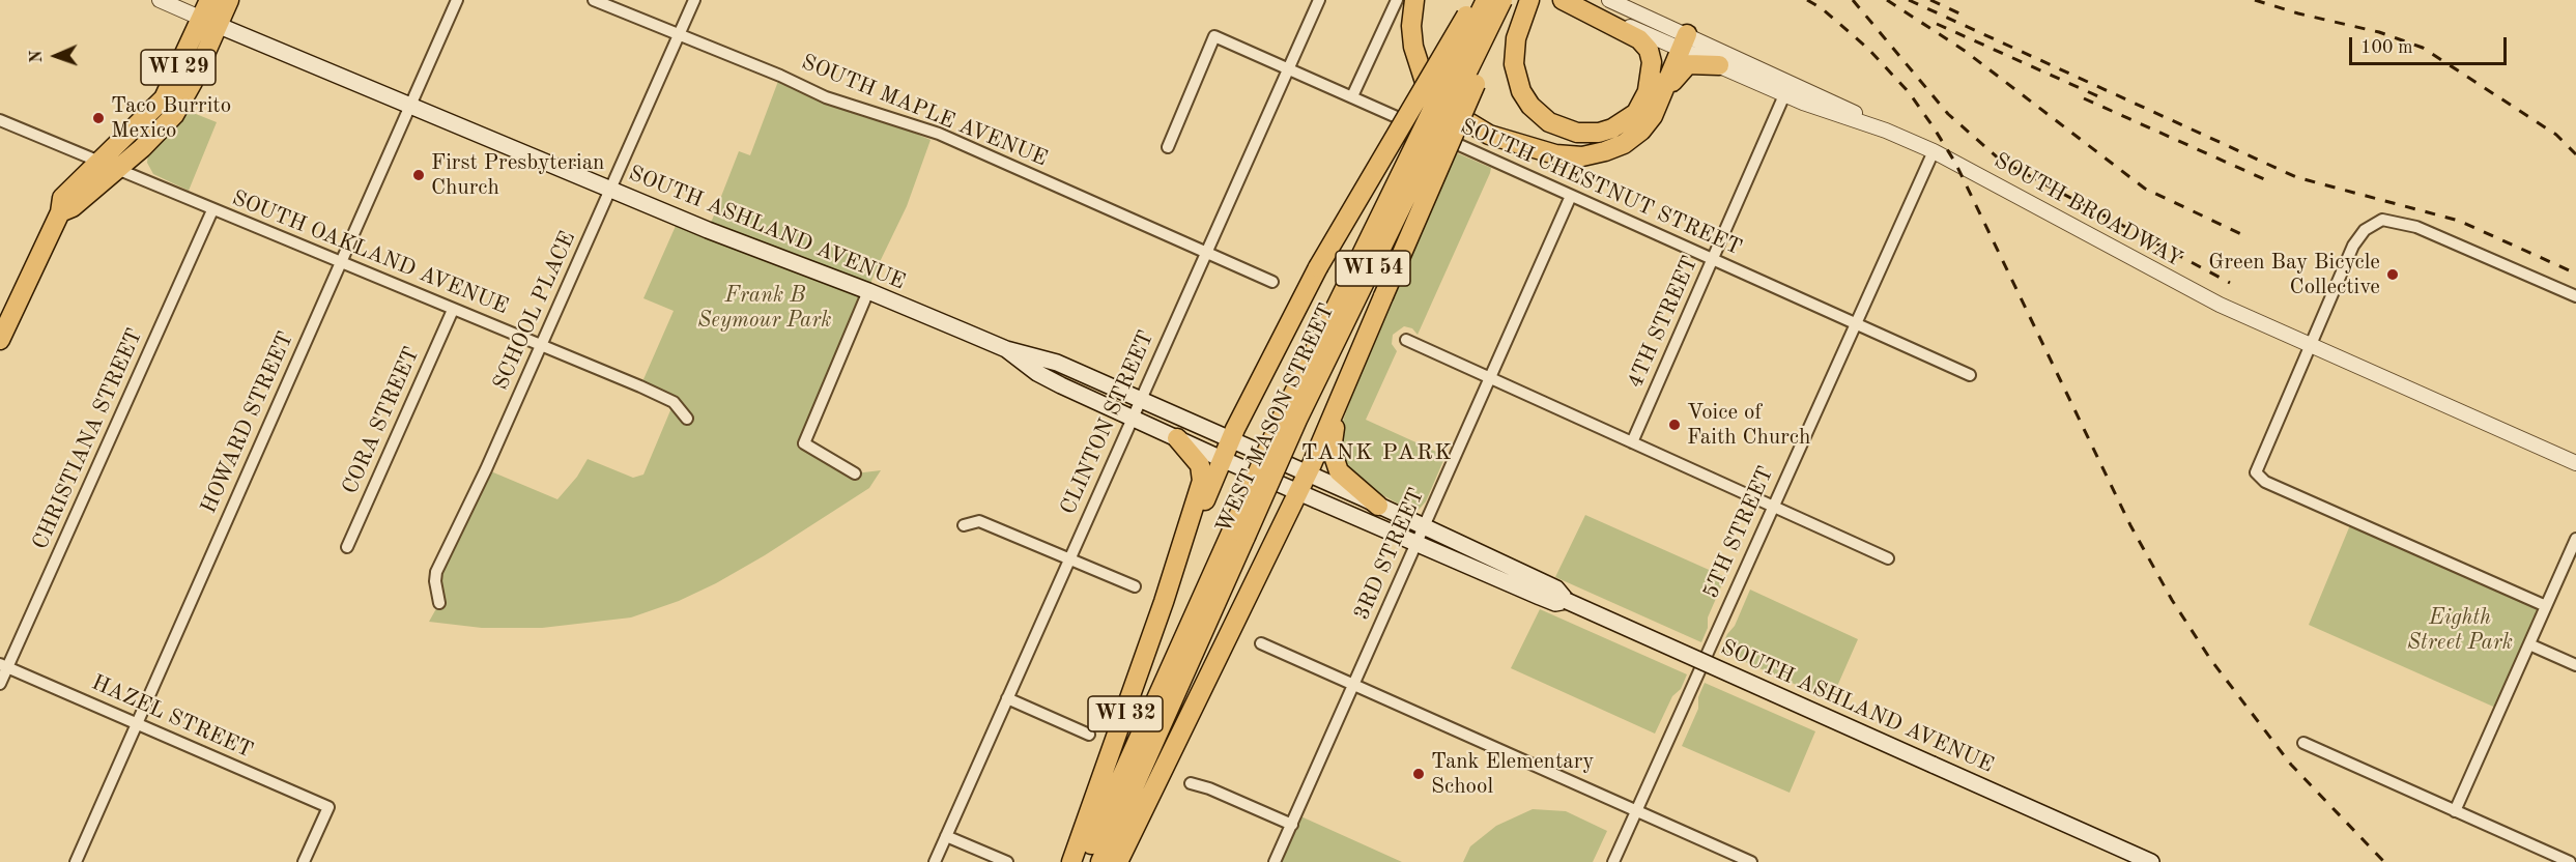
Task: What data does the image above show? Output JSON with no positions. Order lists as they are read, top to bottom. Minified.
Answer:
{"streets":{"main road":["WI 29","SOUTH ASHLAND AVENUE","WI 54","WEST MASON STREET","WI 32"],"street":["SOUTH MAPLE AVENUE","SOUTH CHESTNUT STREET","SOUTH BROADWAY","SOUTH OAKLAND AVENUE","SCHOOL PLACE","4TH STREET","CORA STREET","HOWARD STREET","CLINTON STREET","CHRISTIANA STREET","5TH STREET","3RD STREET","HAZEL STREET"]},"crossings":[["WI 29","SOUTH ASHLAND AVENUE"],["WI 29","SOUTH OAKLAND AVENUE"],["SOUTH MAPLE AVENUE","SCHOOL PLACE"],["SOUTH MAPLE AVENUE","CLINTON STREET"],["SOUTH CHESTNUT STREET","4TH STREET"],["SOUTH CHESTNUT STREET","CLINTON STREET"],["SOUTH CHESTNUT STREET","5TH STREET"],["SOUTH CHESTNUT STREET","3RD STREET"],["SOUTH BROADWAY","4TH STREET"],["SOUTH BROADWAY","5TH STREET"],["SOUTH ASHLAND AVENUE","SCHOOL PLACE"],["SOUTH ASHLAND AVENUE","HOWARD STREET"],["SOUTH ASHLAND AVENUE","CLINTON STREET"],["SOUTH ASHLAND AVENUE","3RD STREET"],["SOUTH ASHLAND AVENUE","WI 32"],["SOUTH OAKLAND AVENUE","SCHOOL PLACE"],["SOUTH OAKLAND AVENUE","CORA STREET"],["SOUTH OAKLAND AVENUE","HOWARD STREET"],["SOUTH OAKLAND AVENUE","CHRISTIANA STREET"],["HOWARD STREET","HAZEL STREET"],["CHRISTIANA STREET","HAZEL STREET"]],"districts":["TANK PARK"],"parks":["Frank B Seymour Park","Eighth Street Park"],"places":["Taco Burrito Mexico","First Presbyterian Church","Green Bay Bicycle Collective","Voice of Faith Church","Tank Elementary School"],"scale_bar":"100 m","north":"left"}
